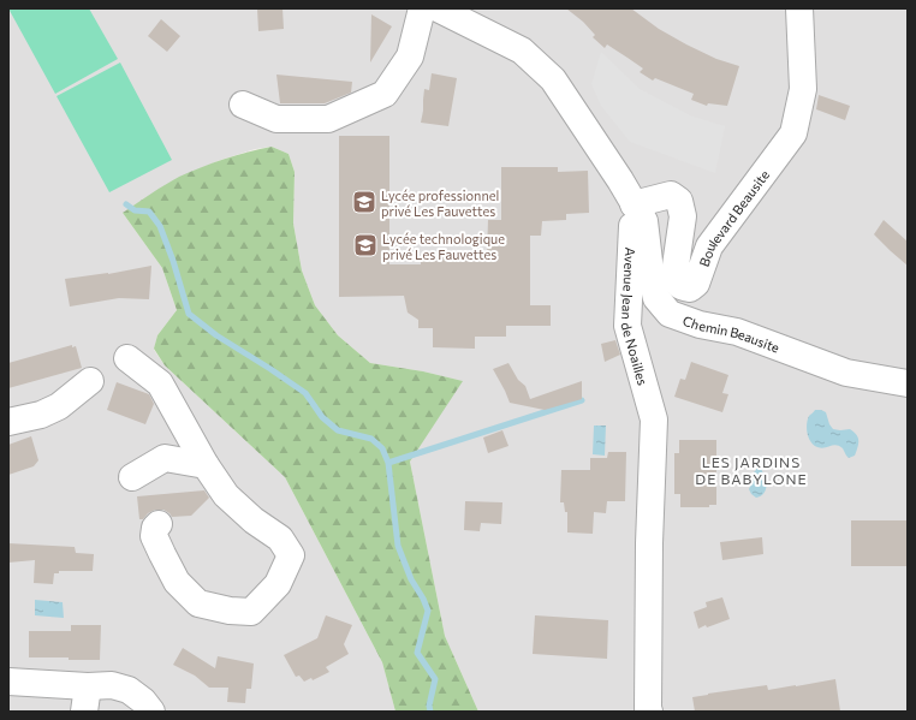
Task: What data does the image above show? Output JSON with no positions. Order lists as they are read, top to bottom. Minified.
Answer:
{"streets":{"street":["Boulevard Beausite","Avenue Jean de Noailles","Chemin Beausite"]},"crossings":[["Boulevard Beausite","Avenue Jean de Noailles"],["Boulevard Beausite","Chemin Beausite"],["Avenue Jean de Noailles","Chemin Beausite"]],"districts":["LES JARDINS DE BABYLONE"],"places":{"school or university":["Lycée professionnel privé Les Fauvettes","Lycée technologique privé Les Fauvettes"]}}
